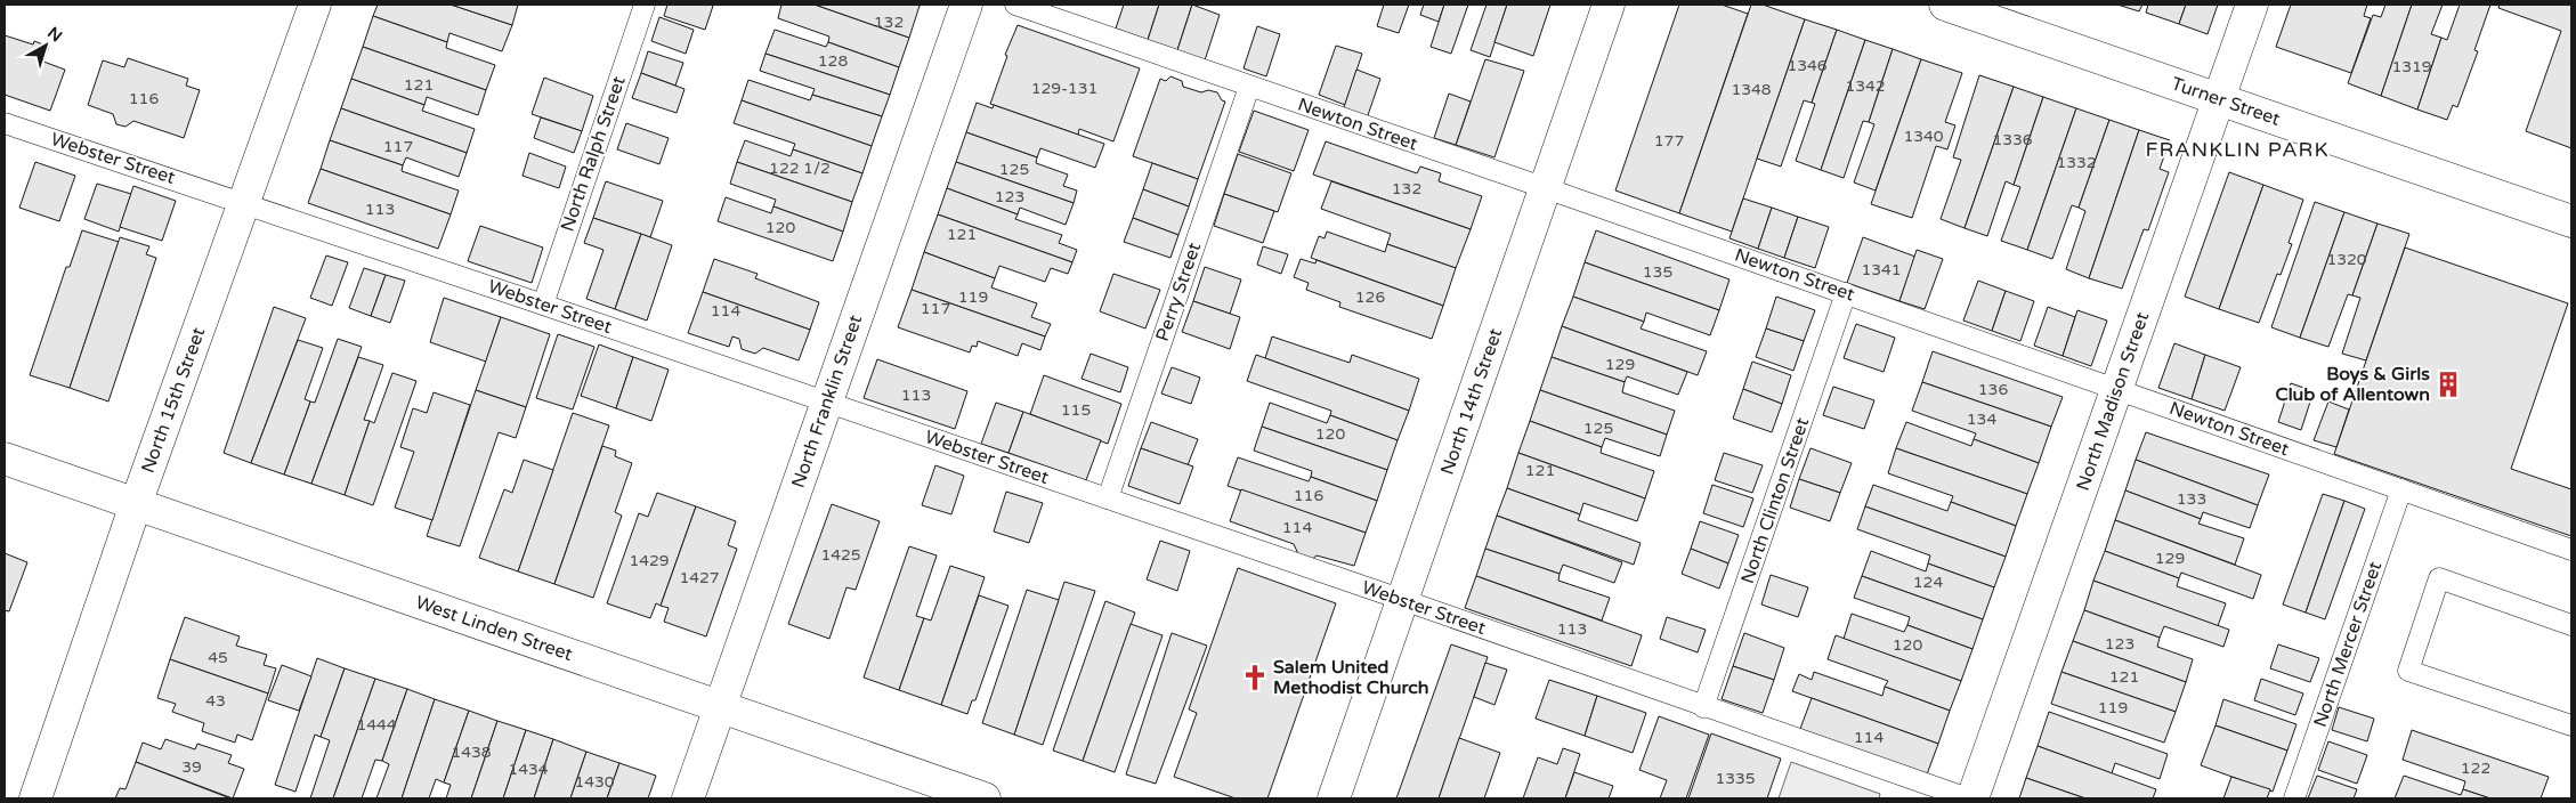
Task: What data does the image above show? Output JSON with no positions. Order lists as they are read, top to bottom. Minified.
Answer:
{"streets":{"street":["Turner Street","North 15th Street","North Franklin Street","North 14th Street","North Madison Street","West Linden Street"],"lane":["Newton Street","North Ralph Street","Webster Street","Perry Street","North Clinton Street","North Mercer Street"]},"crossings":[["Turner Street","North Madison Street"],["Newton Street","Perry Street"],["Newton Street","North 14th Street"],["Newton Street","North Madison Street"],["Newton Street","North Clinton Street"],["Newton Street","North Mercer Street"],["North Ralph Street","Webster Street"],["Webster Street","Perry Street"],["Webster Street","North 15th Street"],["Webster Street","North Franklin Street"],["Webster Street","North 14th Street"],["Webster Street","North Clinton Street"],["North 15th Street","West Linden Street"],["North Franklin Street","West Linden Street"]],"districts":["FRANKLIN PARK"],"places":{"building":["Boys & Girls Club of Allentown"],"church":["Salem United Methodist Church"]},"house_numbers":["132","128","1346","1319","121","1342","129-131","1348","116","1340","1336","177","117","1332","122 1/2","125","132","123","113","120","121","1320","1341","135","119","126","117","114","129","136","113","115","134","125","120","121","116","133","114","1425","129","1429","1427","124","113","123","120","45","121","43","119","1444","114","1438","39","122","1434","1335","1430"],"north":"top right"}
